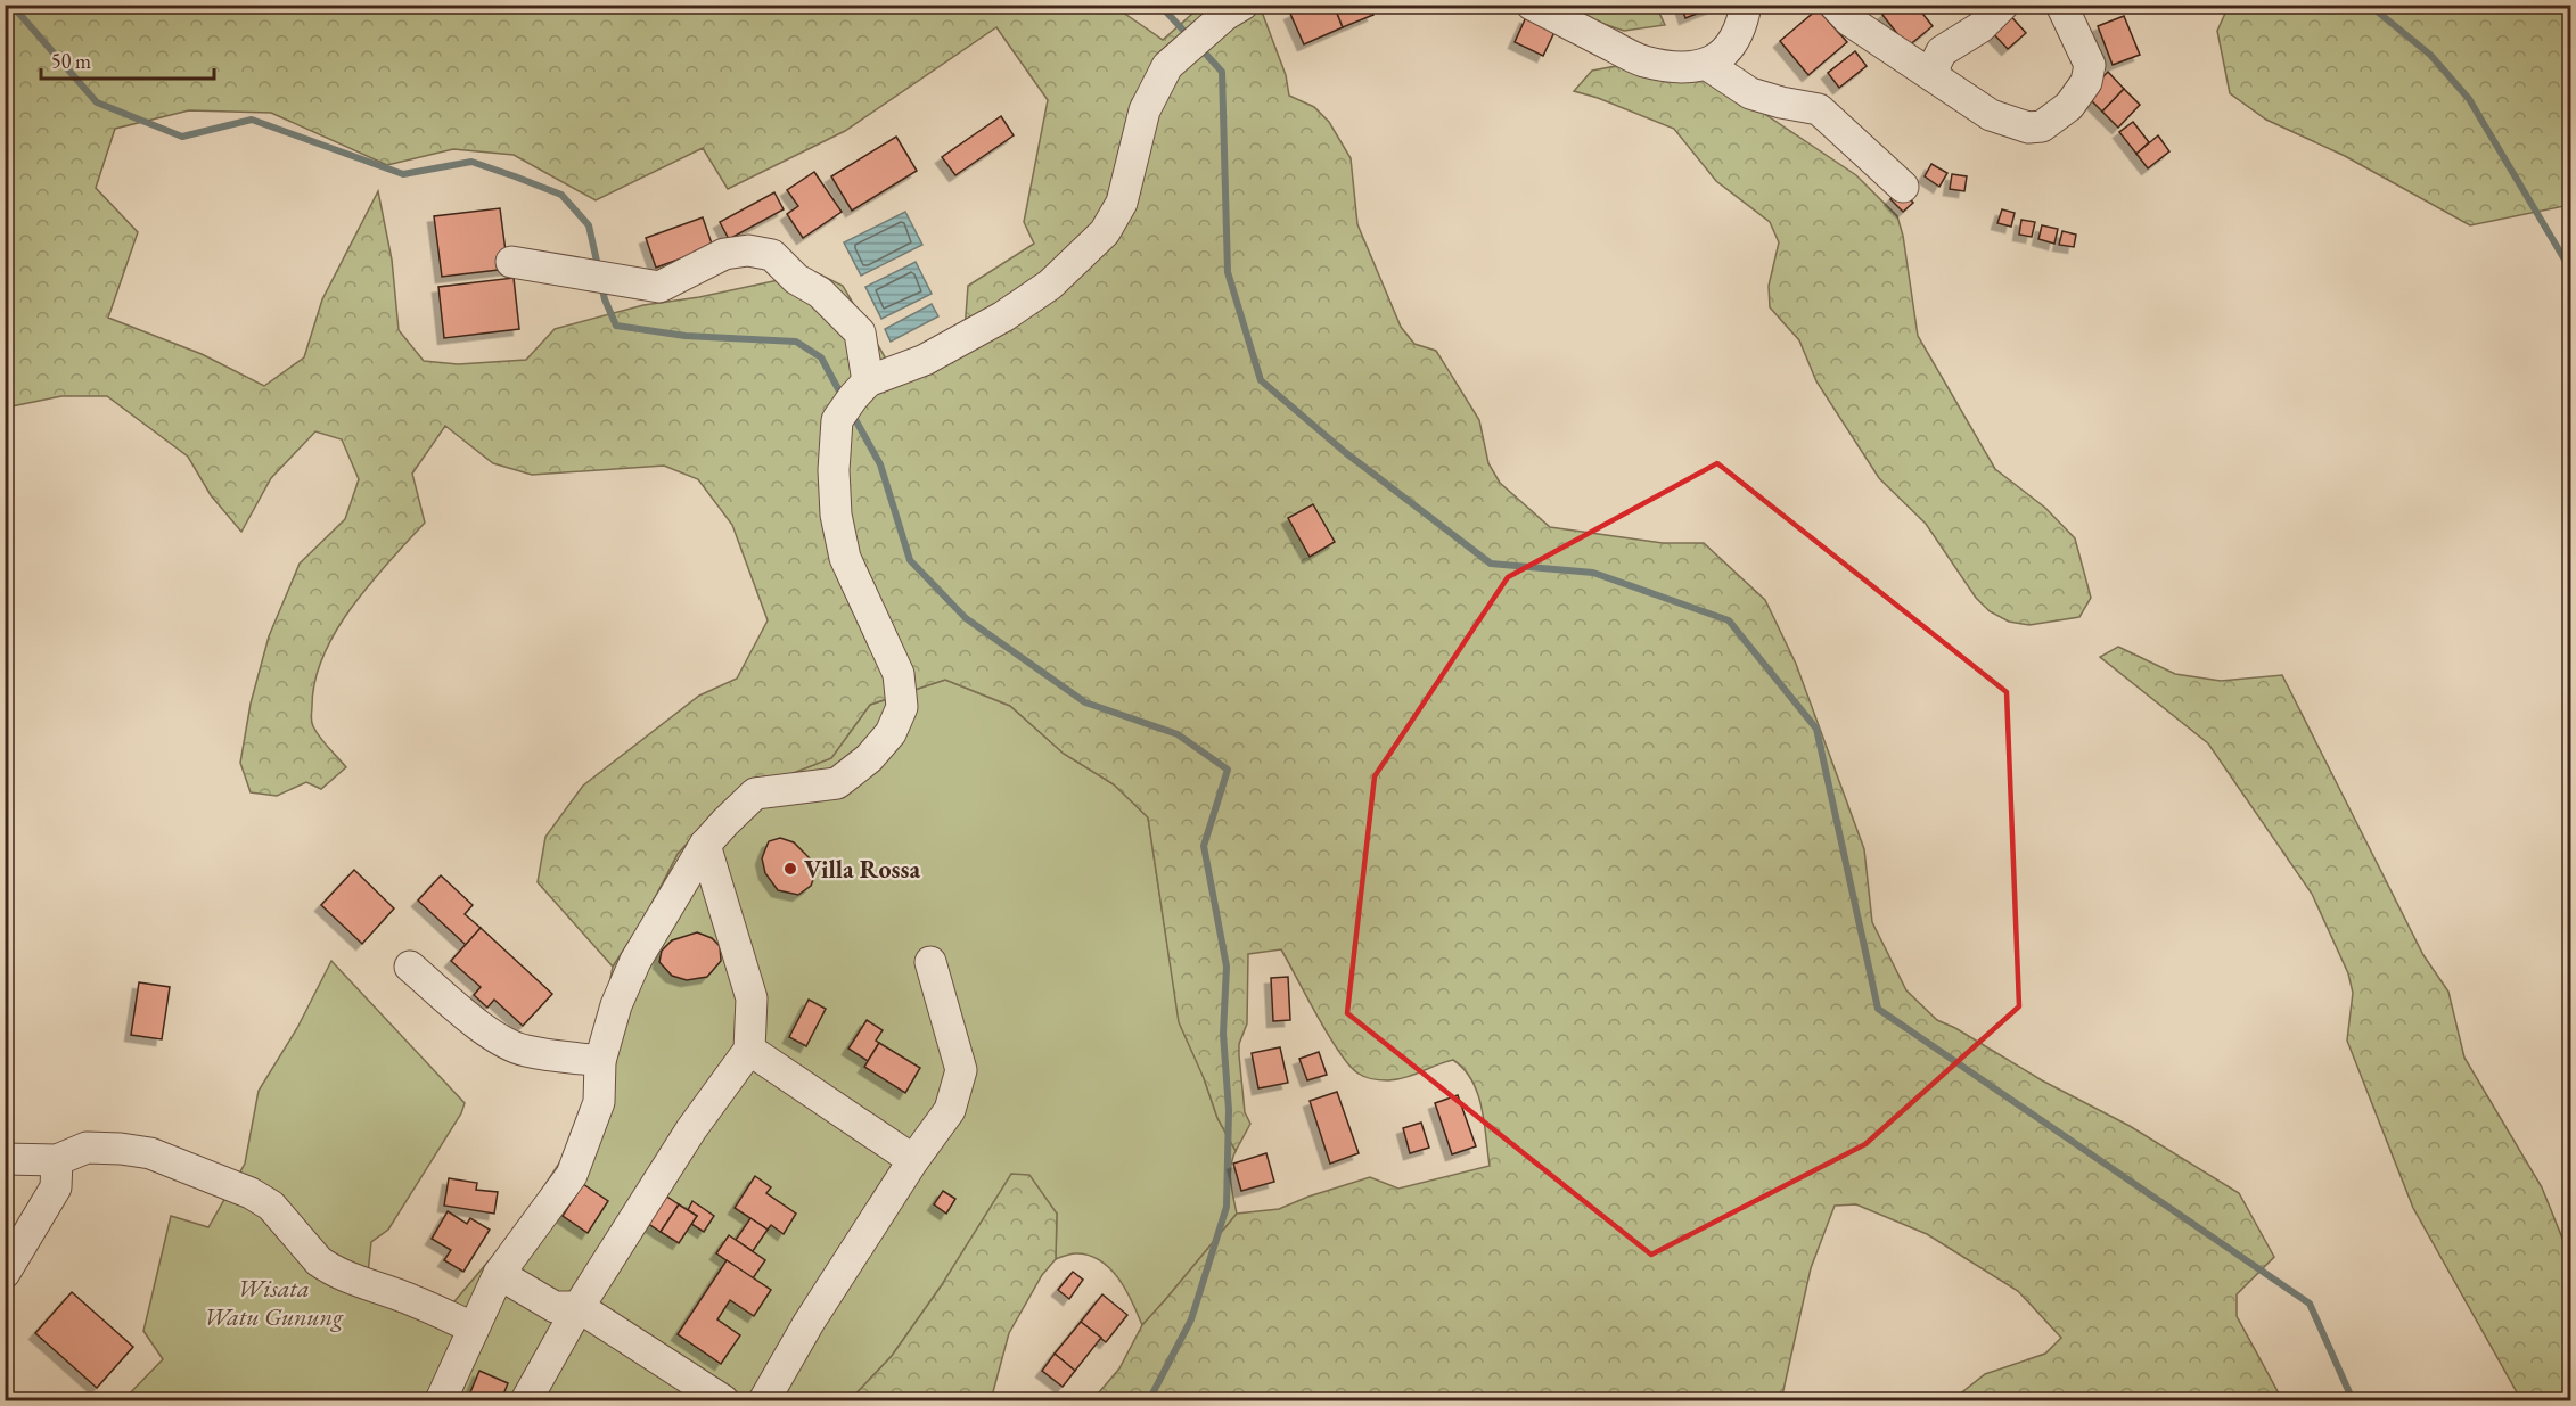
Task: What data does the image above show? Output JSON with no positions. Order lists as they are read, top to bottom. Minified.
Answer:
{"parks":["Wisata Watu Gunung"],"places":["Villa Rossa"],"scale_bar":"50 m"}
